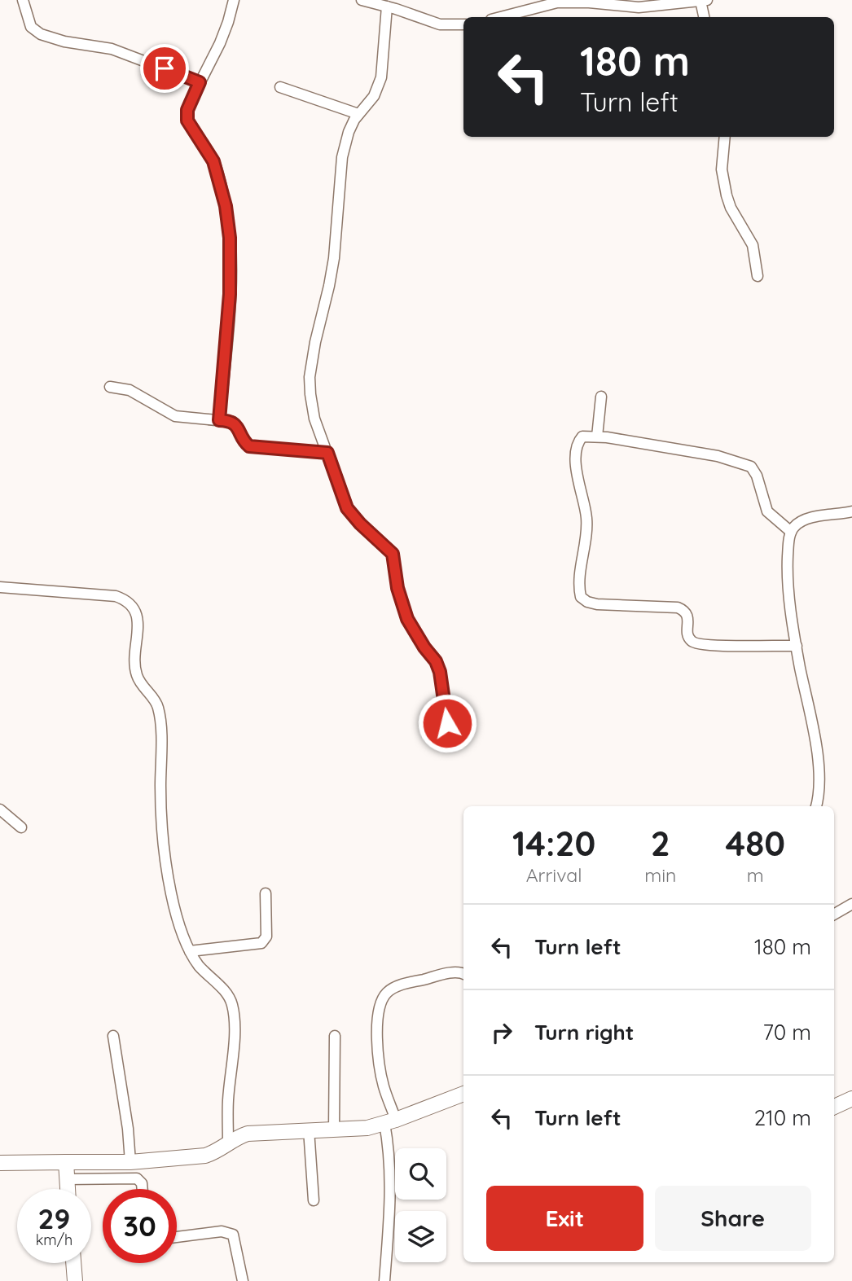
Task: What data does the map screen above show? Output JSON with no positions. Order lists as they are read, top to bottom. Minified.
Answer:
{"page":{"turn":["180 m","Turn left"],"eta":["14:20","Arrival","2","min","480","m"],"list":[{"name":"Turn left","value":"180 m"},{"name":"Turn right","value":"70 m"},{"name":"Turn left","value":"210 m"}],"buttons":["Exit","Share"],"speed":"29 km/h","limit":"30"}}
